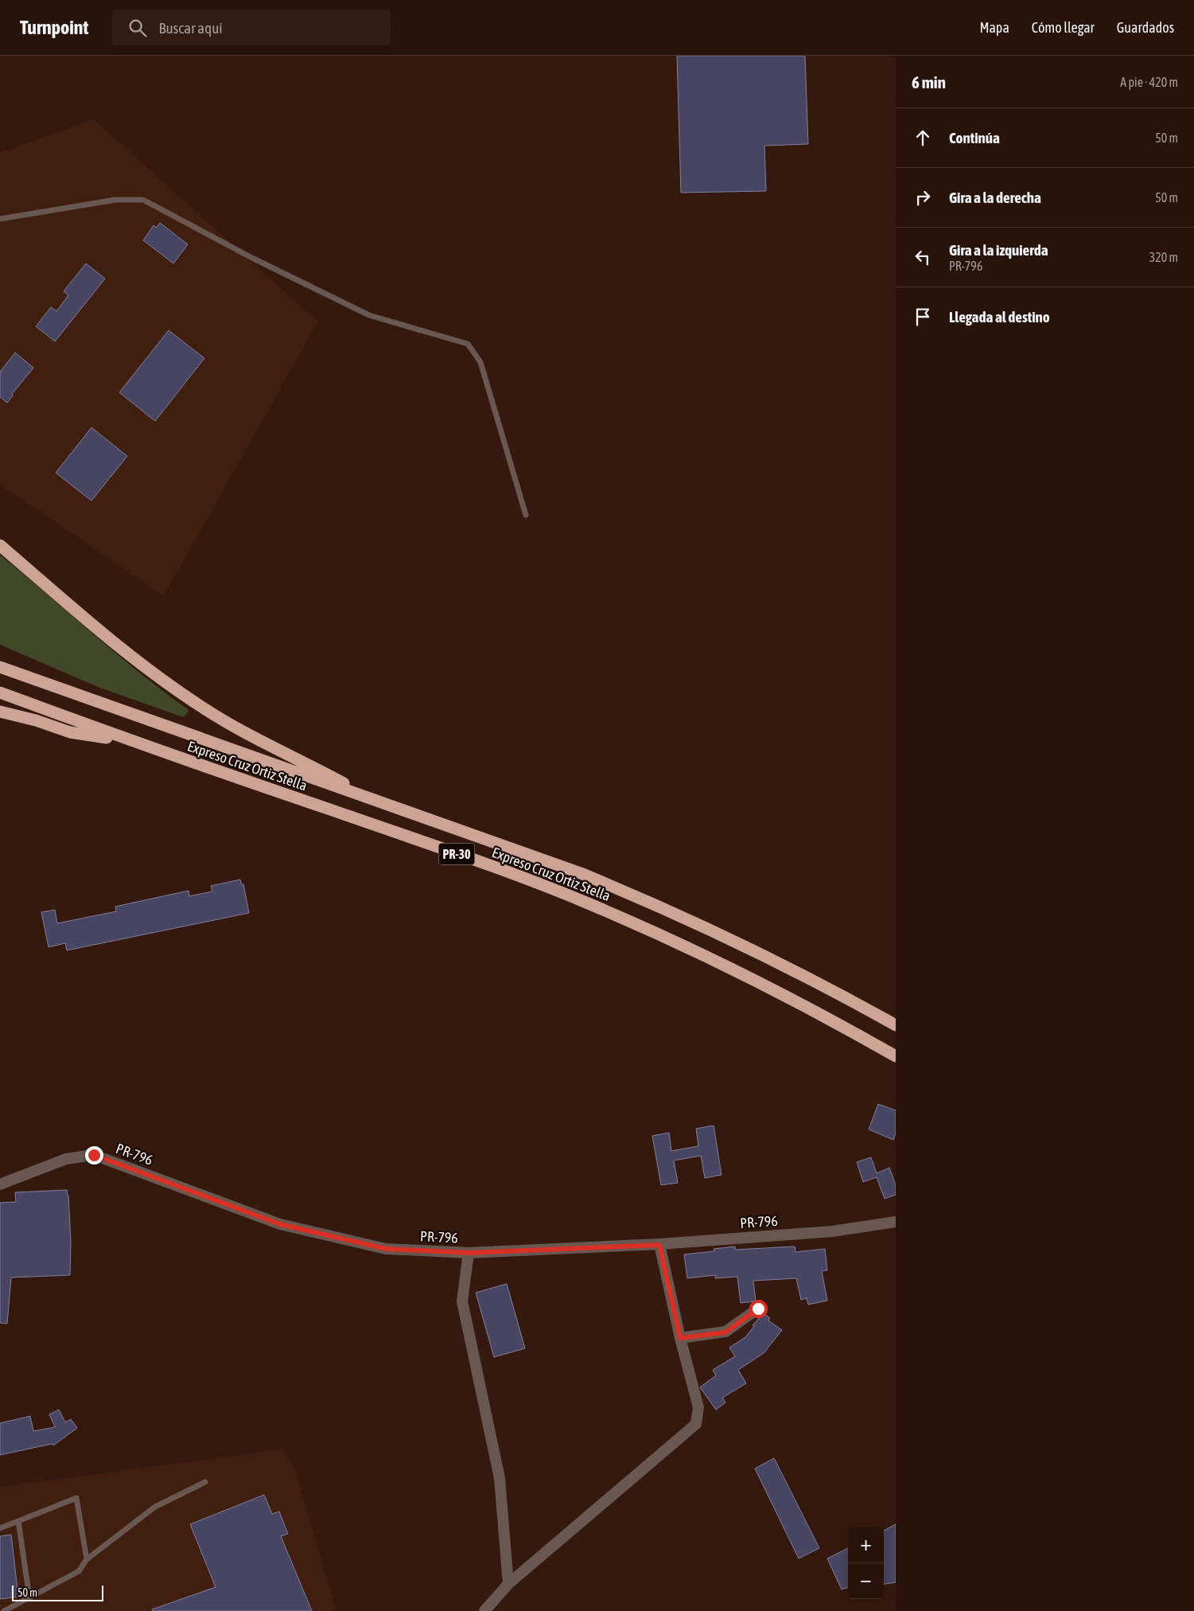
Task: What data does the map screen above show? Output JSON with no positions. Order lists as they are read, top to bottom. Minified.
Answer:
{"streets":{"highway":["Expreso Cruz Ortiz Stella","PR-30"],"street":["PR-796"]},"scale_bar":"50 m","page":{"header":"Turnpoint","search":"Buscar aquí","nav":["Mapa","Cómo llegar","Guardados"],"heading":["6 min","A pie · 420 m"],"list":[["Continúa","50 m"],["Gira a la derecha","50 m"],["Gira a la izquierda","PR-796","320 m"],"Llegada al destino"],"map_buttons":["+","−"],"scale":"50 m"}}
